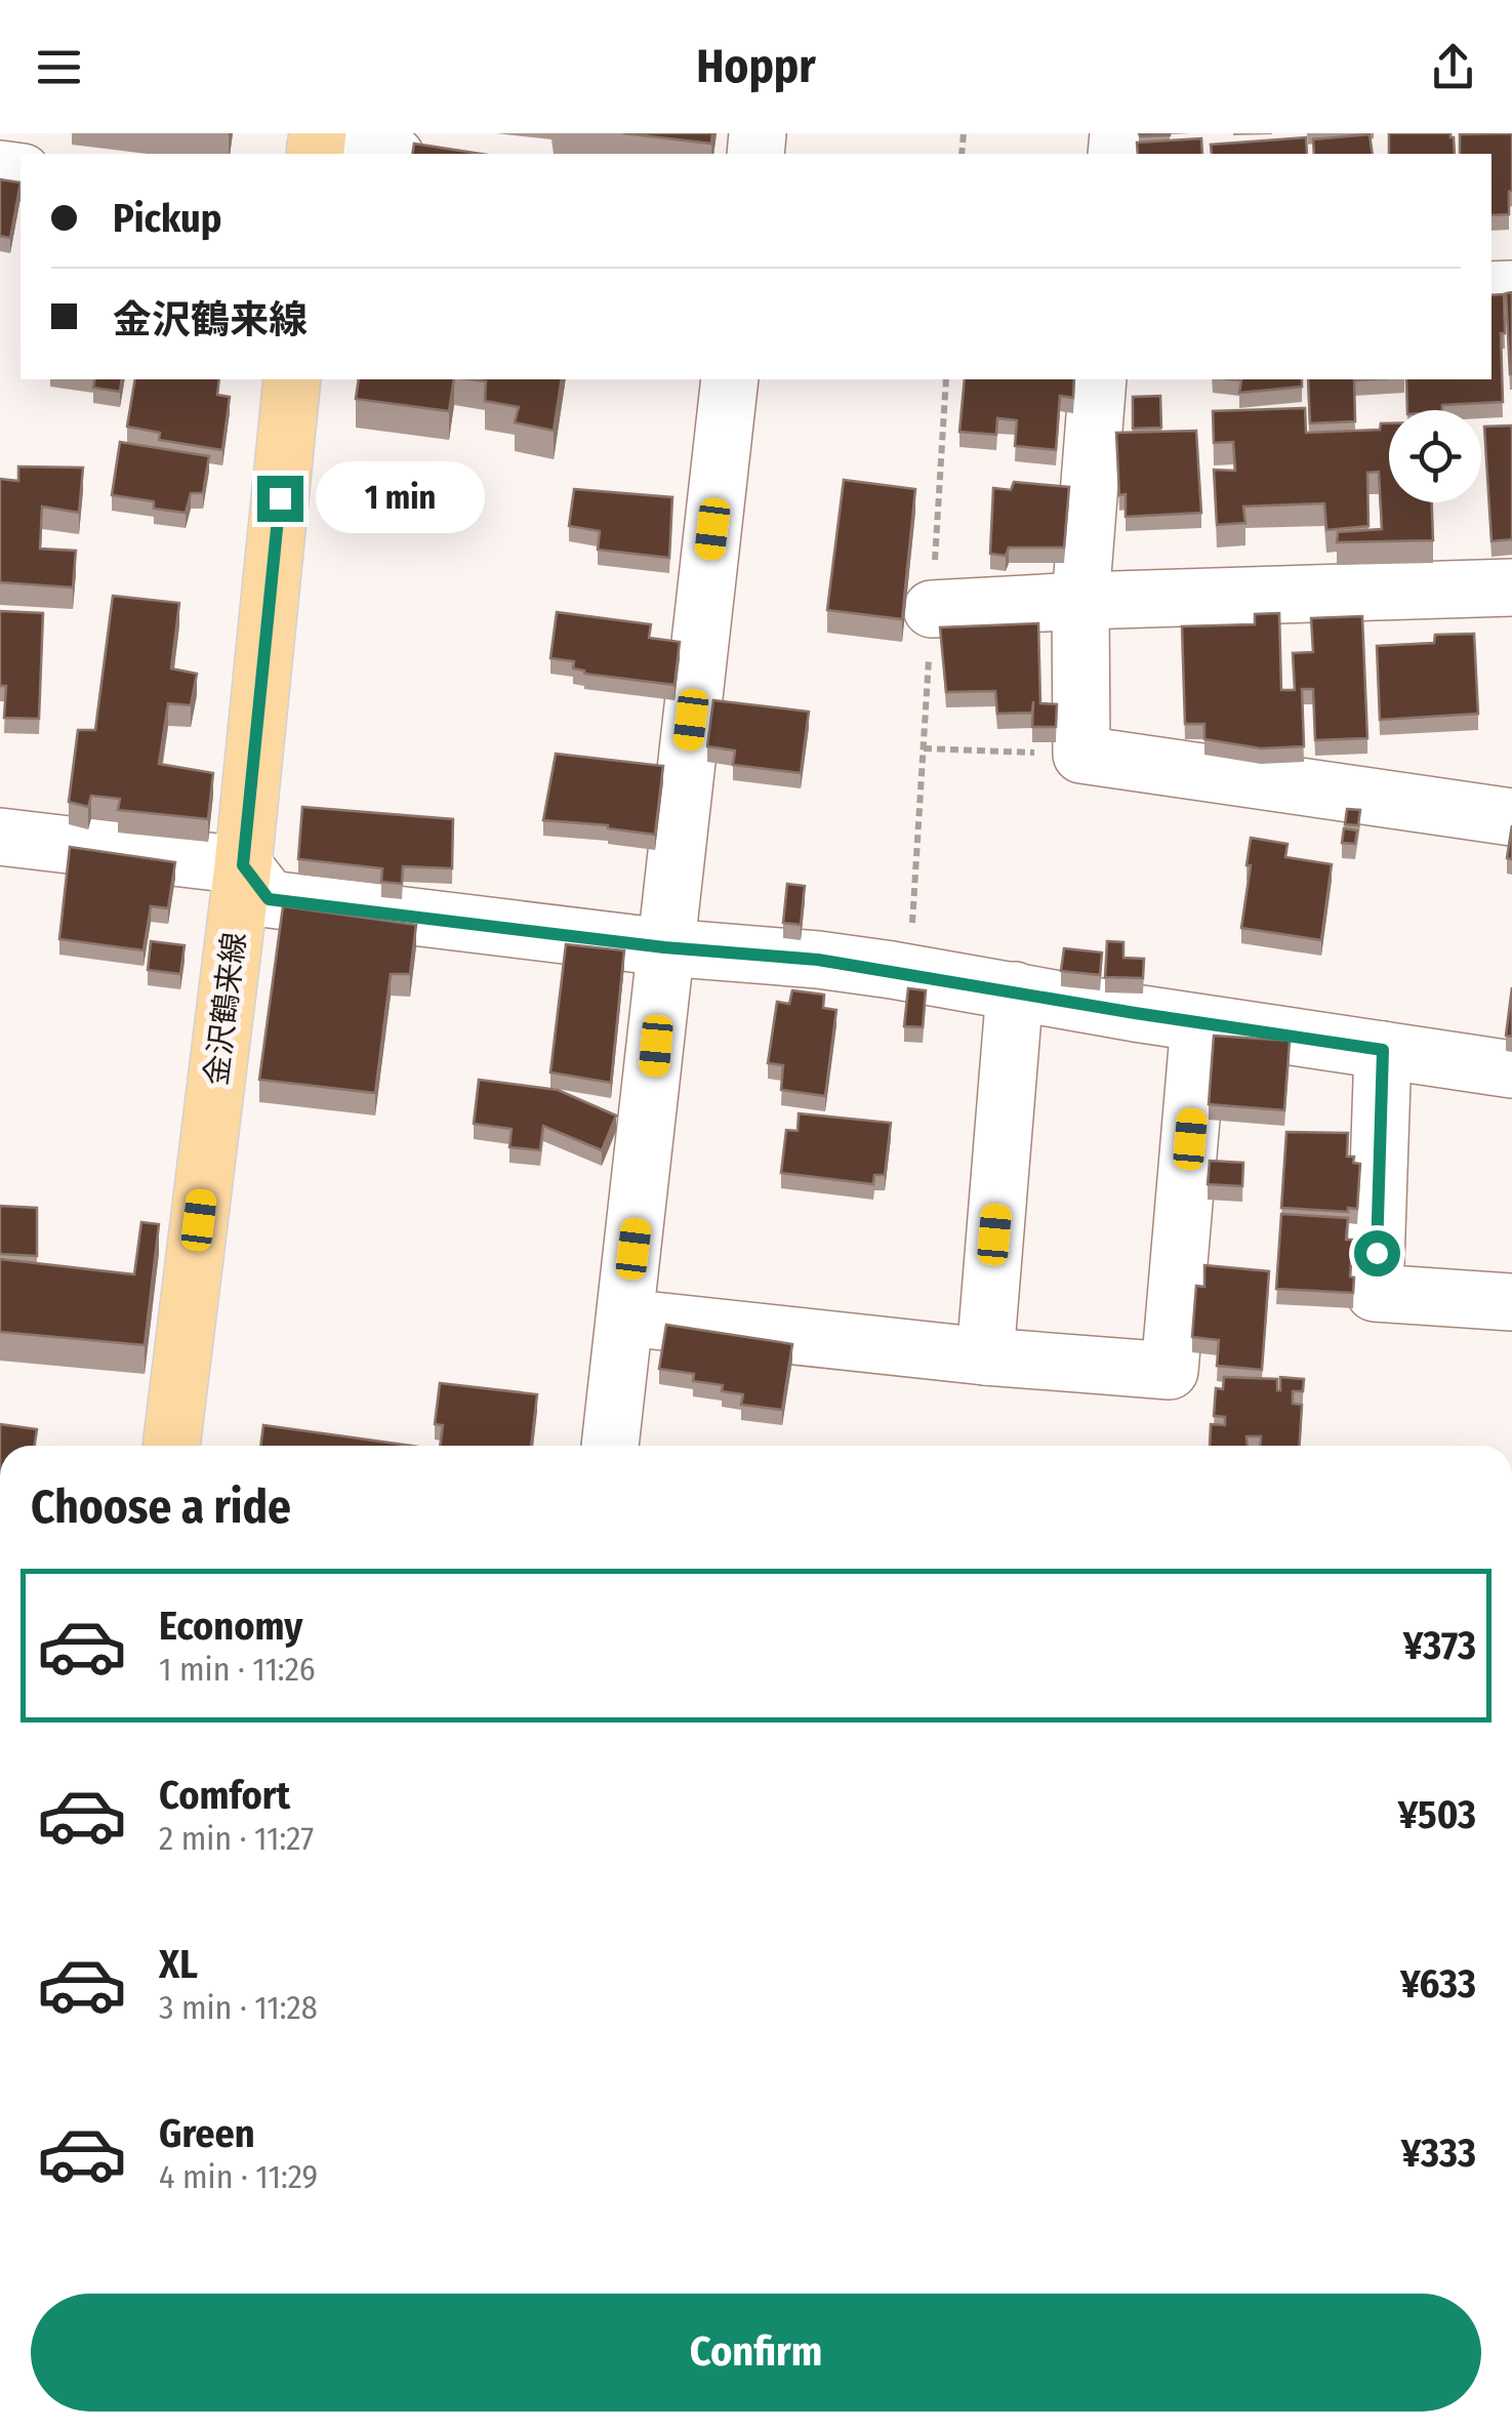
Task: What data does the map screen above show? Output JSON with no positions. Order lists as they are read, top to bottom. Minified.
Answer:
{"streets":{"main road":["金沢鶴来線"]},"page":{"header":"Hoppr","banner":["Pickup","金沢鶴来線"],"bubble":"1 min","heading":"Choose a ride","list":[{"name":"Economy","note":"1 min · 11:26","value":"¥373"},{"name":"Comfort","note":"2 min · 11:27","value":"¥503"},{"name":"XL","note":"3 min · 11:28","value":"¥633"},{"name":"Green","note":"4 min · 11:29","value":"¥333"}],"buttons":"Confirm"}}
